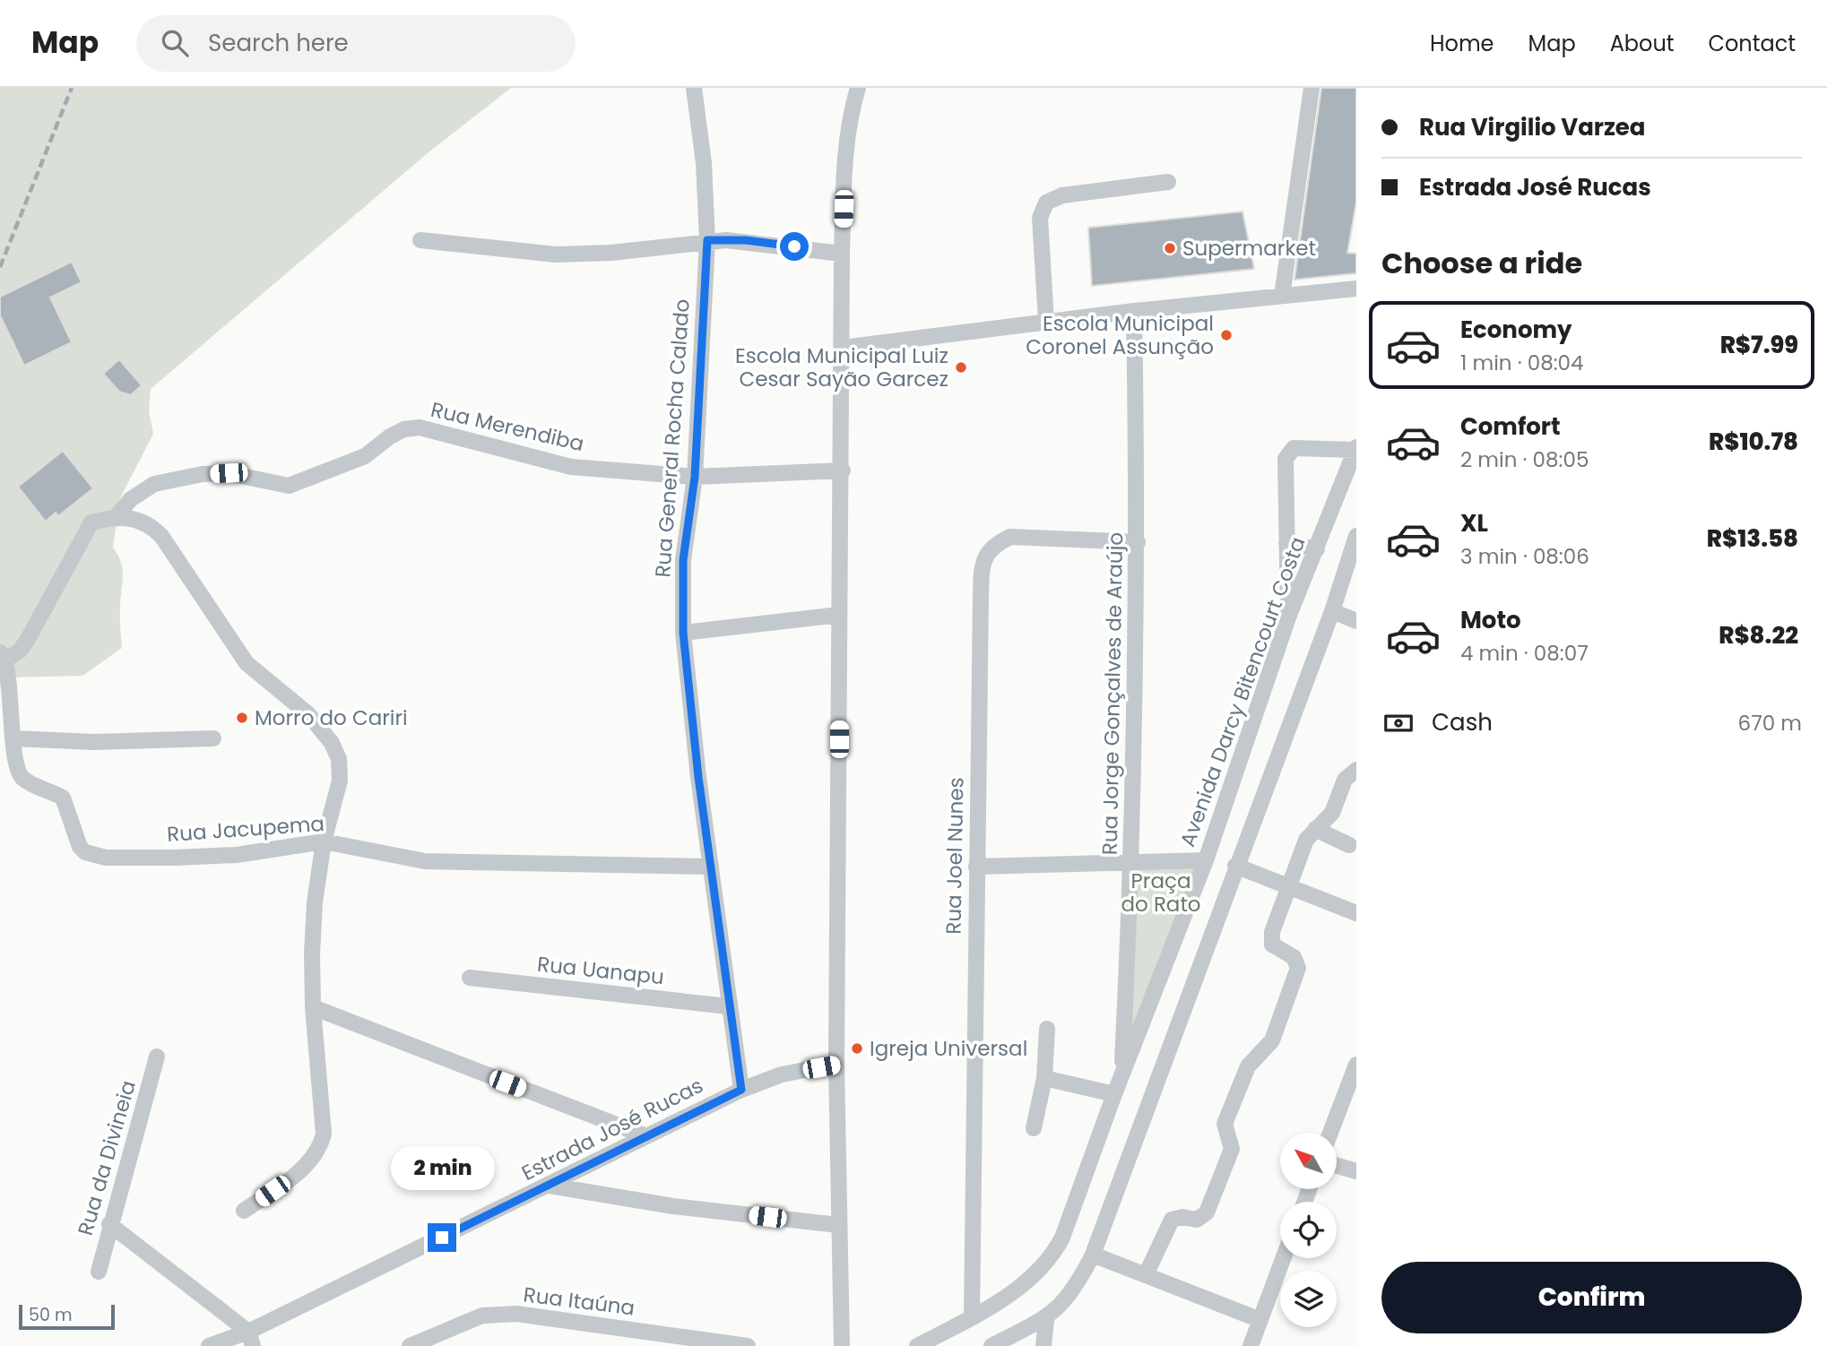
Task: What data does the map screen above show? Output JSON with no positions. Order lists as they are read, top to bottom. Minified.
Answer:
{"streets":{"street":["Rua Merendiba","Rua General Rocha Calado","Avenida Darcy Bitencourt Costa","Rua Jorge Gonçalves de Araújo","Rua Jacupema","Rua Joel Nunes","Rua Uanapu","Estrada José Rucas","Rua da Divineia","Rua Itaúna"]},"crossings":[["Rua Merendiba","Rua General Rocha Calado"],["Rua General Rocha Calado","Rua Jacupema"],["Rua General Rocha Calado","Rua Uanapu"],["Rua General Rocha Calado","Estrada José Rucas"],["Avenida Darcy Bitencourt Costa","Rua Jorge Gonçalves de Araújo"],["Avenida Darcy Bitencourt Costa","Rua Joel Nunes"],["Rua Jorge Gonçalves de Araújo","Rua Joel Nunes"]],"parks":["Praça do Rato"],"places":["Supermarket","Escola Municipal Coronel Assunção","Escola Municipal Luiz Cesar Sayão Garcez","Morro do Cariri","Igreja Universal"],"scale_bar":"50 m","north":"top left","page":{"header":"Map","search":"Search here","nav":["Home","Map","About","Contact"],"banner":["Rua Virgilio Varzea","Estrada José Rucas"],"heading":"Choose a ride","list":[{"name":"Economy","note":"1 min · 08:04","value":"R$7.99"},{"name":"Comfort","note":"2 min · 08:05","value":"R$10.78"},{"name":"XL","note":"3 min · 08:06","value":"R$13.58"},{"name":"Moto","note":"4 min · 08:07","value":"R$8.22"}],"pay":["Cash","670 m"],"bubble":"2 min","buttons":"Confirm","scale":"50 m"}}
